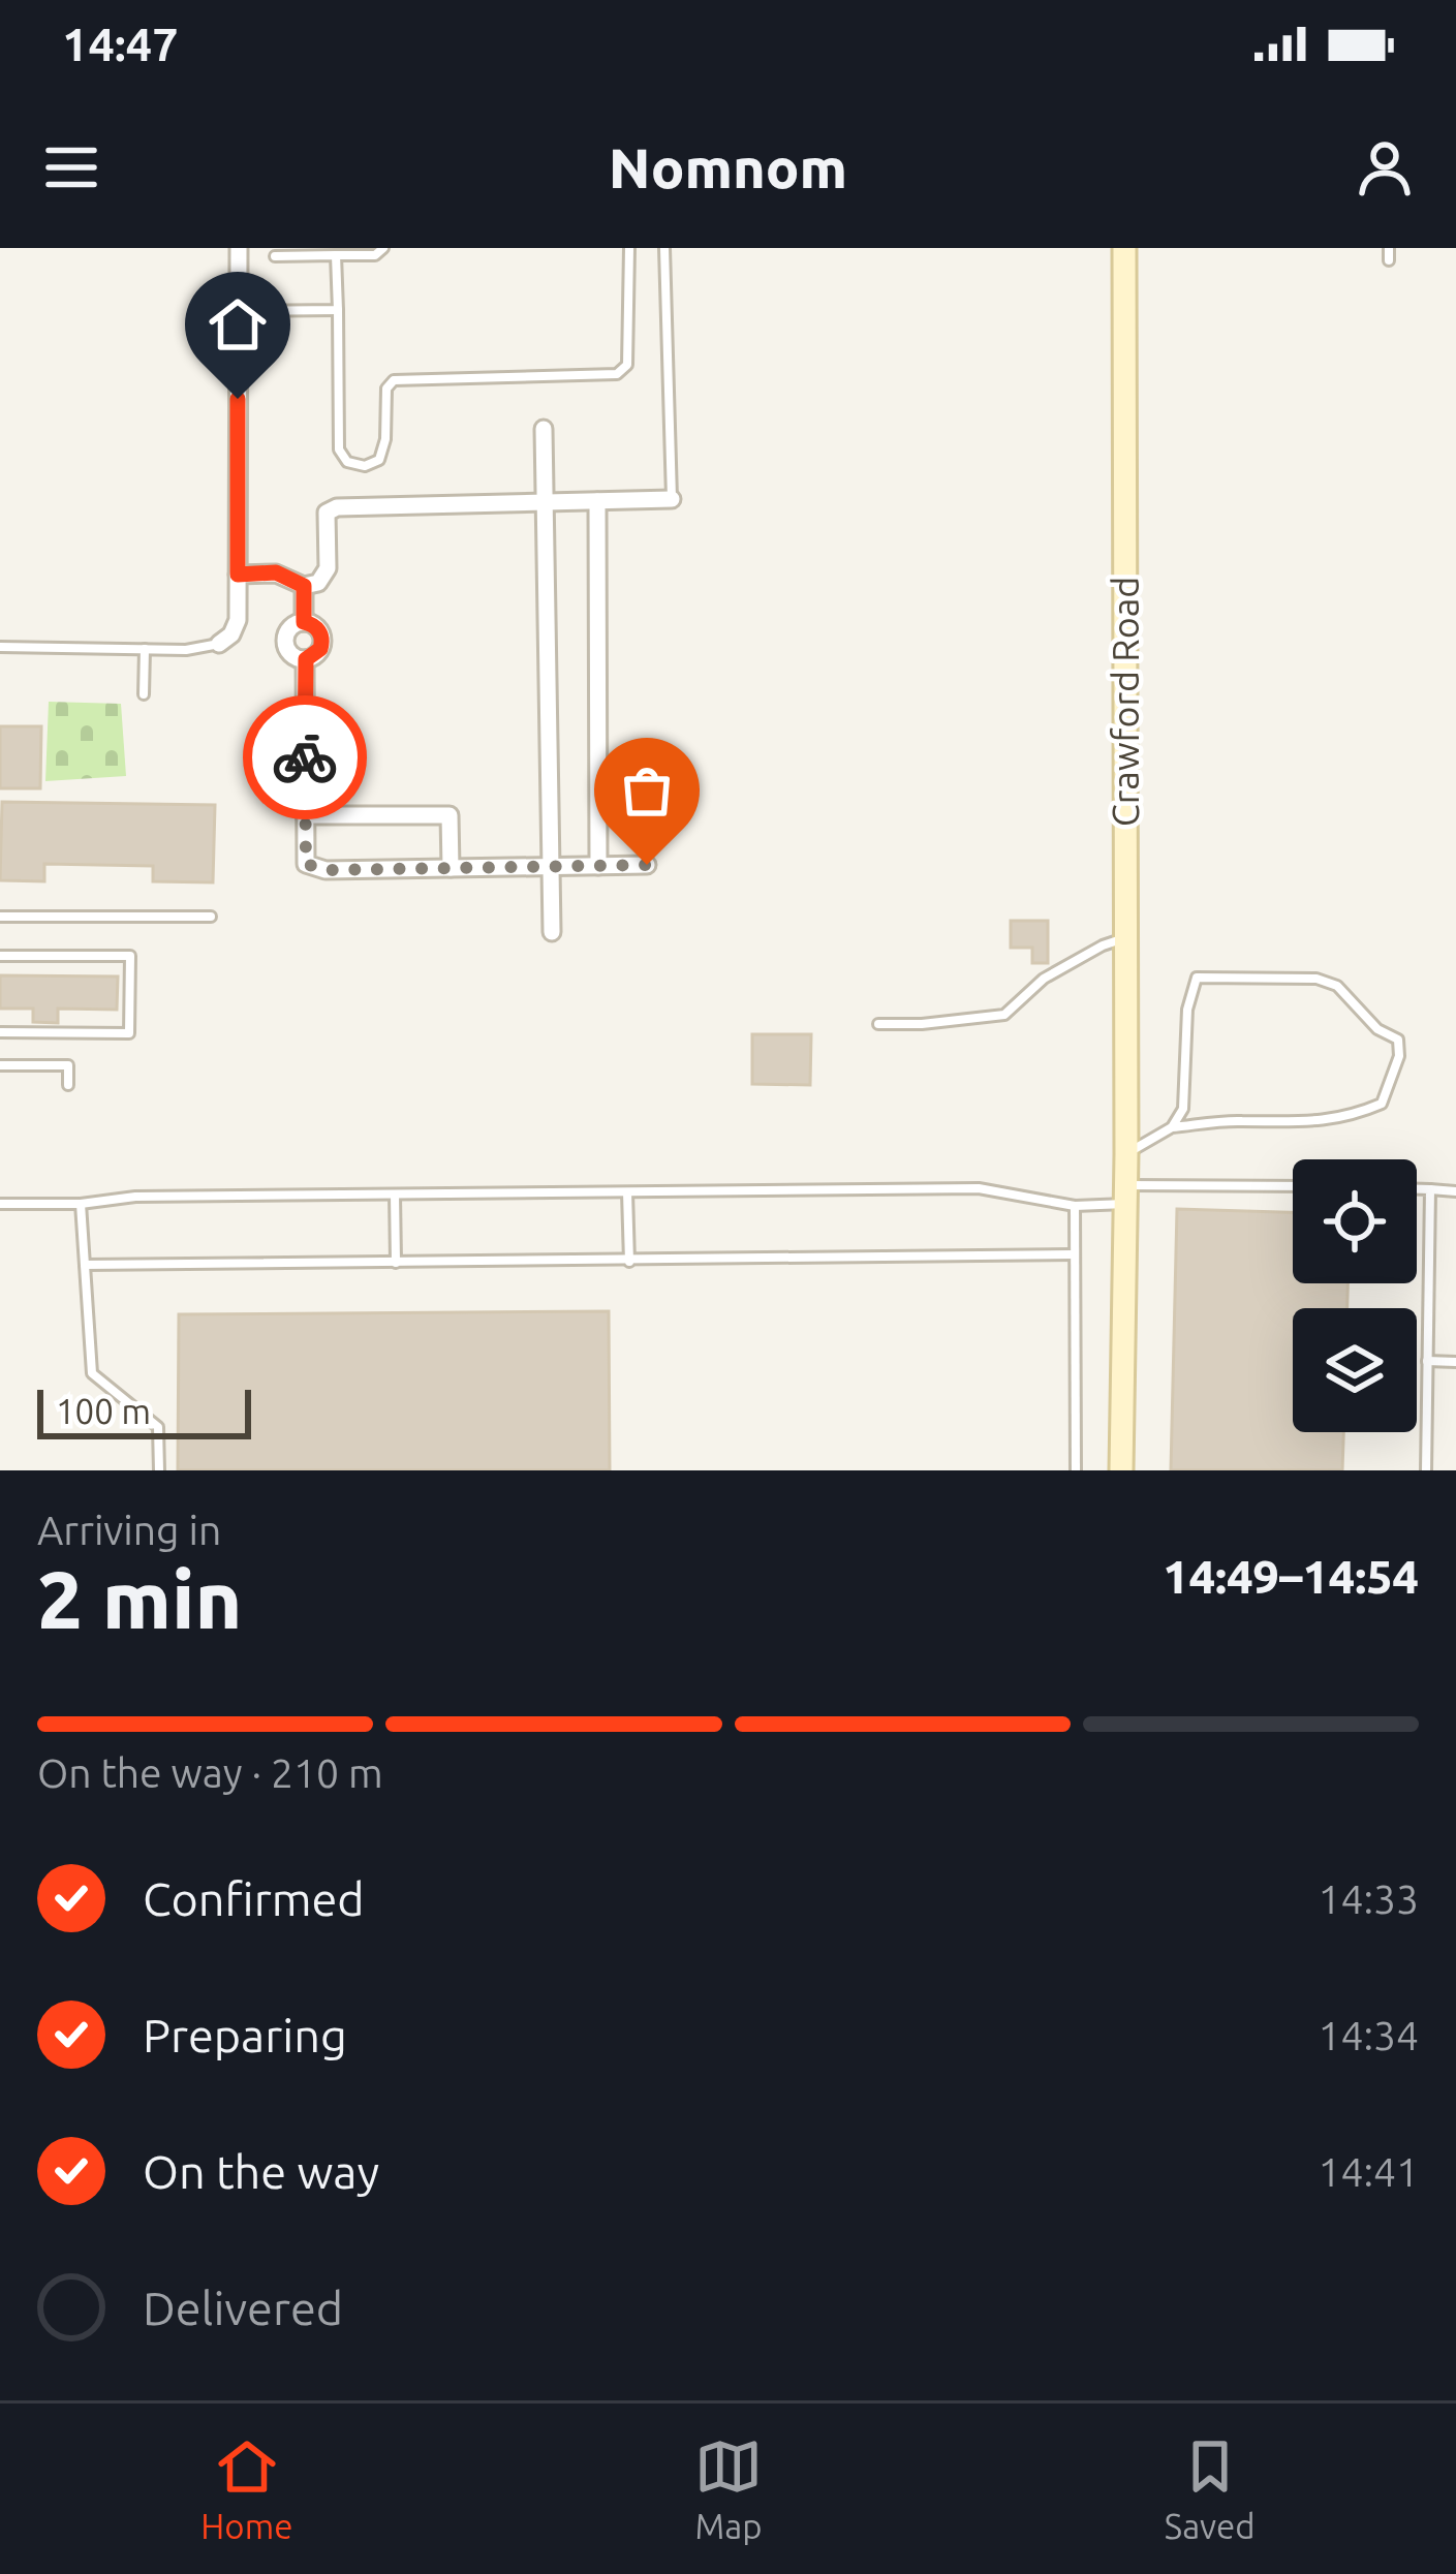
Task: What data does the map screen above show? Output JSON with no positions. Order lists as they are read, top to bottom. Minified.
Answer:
{"streets":{"street":["Crawford Road"]},"scale_bar":"100 m","page":{"status":"14:47","header":"Nomnom","scale":"100 m","heading":["2 min","Arriving in","14:49–14:54"],"bar":"On the way · 210 m","list":[["Confirmed","14:33"],["Preparing","14:34"],["On the way","14:41"],"Delivered"],"tabs":["Home","Map","Saved"]}}
